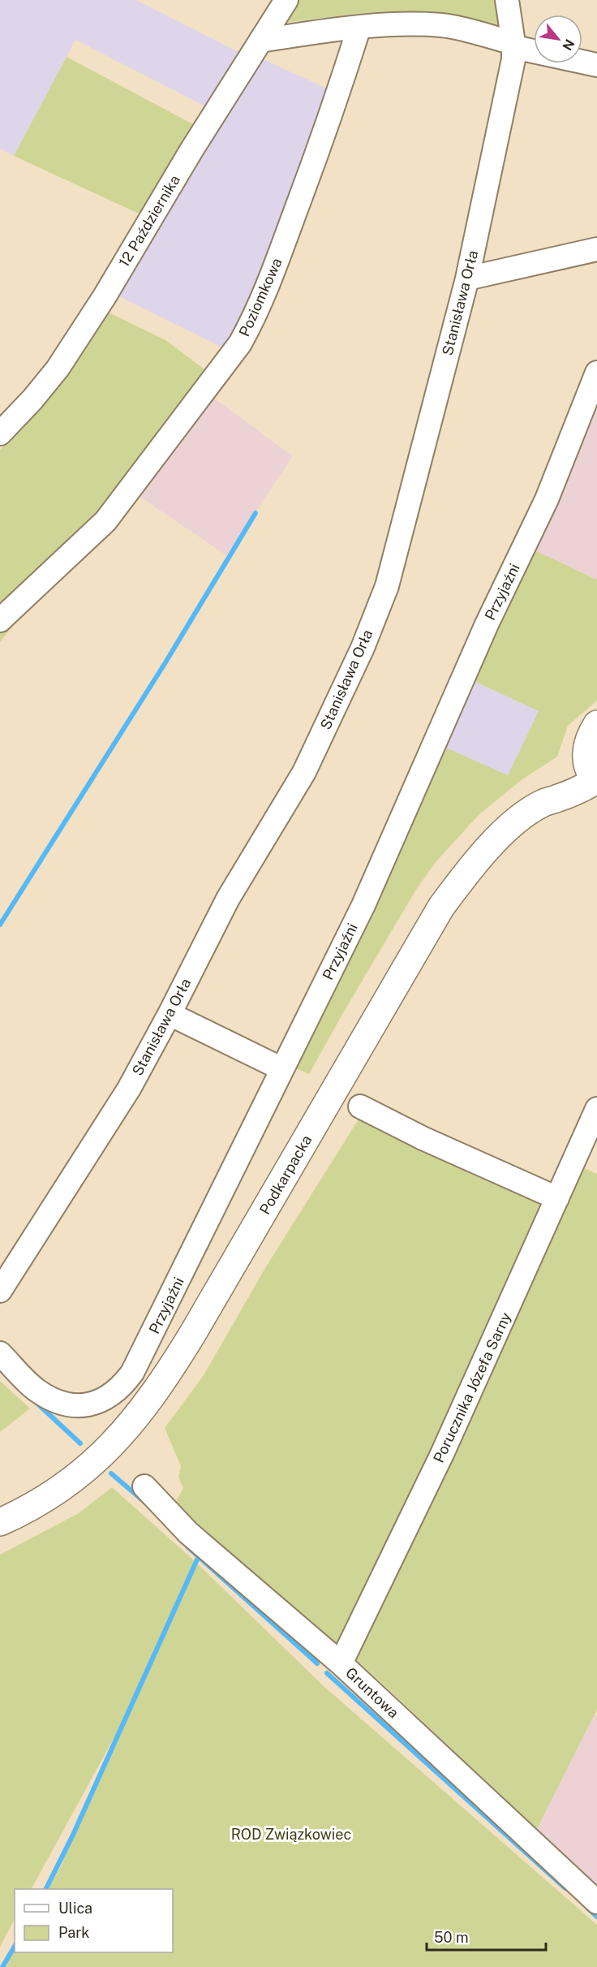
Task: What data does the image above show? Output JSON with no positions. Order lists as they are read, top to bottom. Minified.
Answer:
{"streets":{"main road":["Podkarpacka"],"street":["12 Października","Poziomkowa","Stanisława Orła","Przyjaźni","Porucznika Józefa Sarny","Gruntowa"]},"crossings":[["Porucznika Józefa Sarny","Gruntowa"]],"parks":["ROD Związkowiec"],"legend":["Ulica","Park"],"scale_bar":"50 m","north":"bottom right"}
